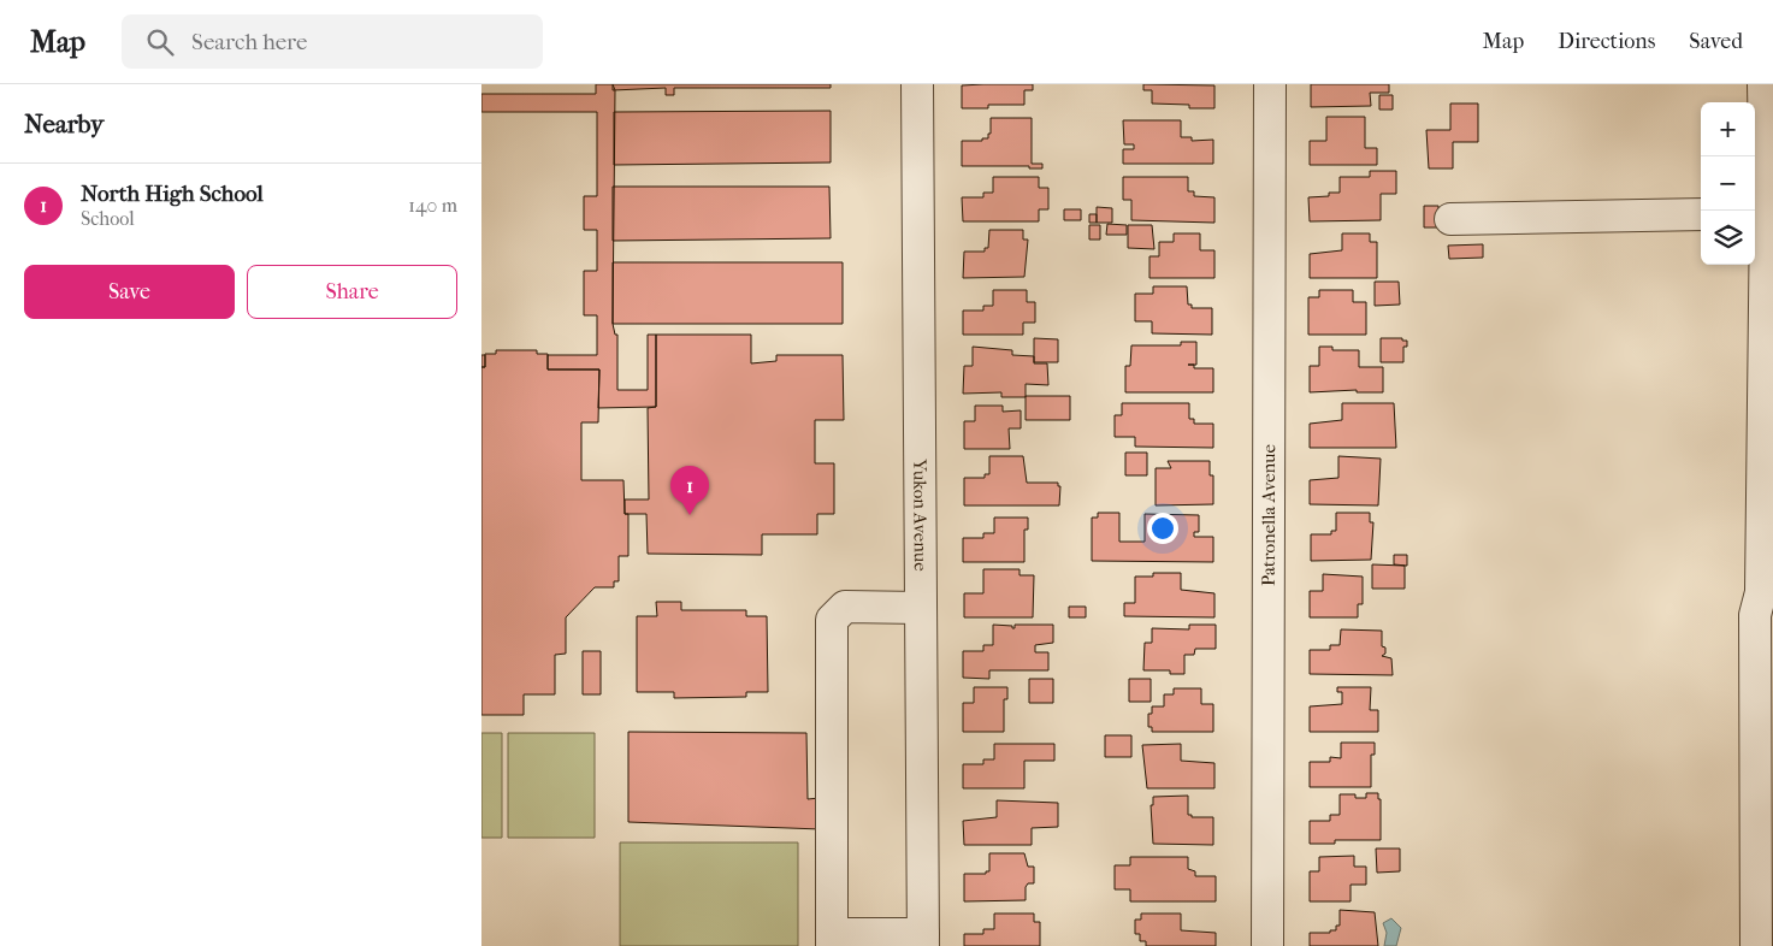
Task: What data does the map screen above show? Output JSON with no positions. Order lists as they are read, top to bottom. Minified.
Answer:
{"streets":{"street":["Yukon Avenue","Patronella Avenue"]},"page":{"header":"Map","search":"Search here","nav":["Map","Directions","Saved"],"heading":"Nearby","map_buttons":["+","−"],"list":[{"mark":"1","name":"North High School","note":"School","value":"140 m"}],"buttons":["Save","Share"],"pins":"1"}}
